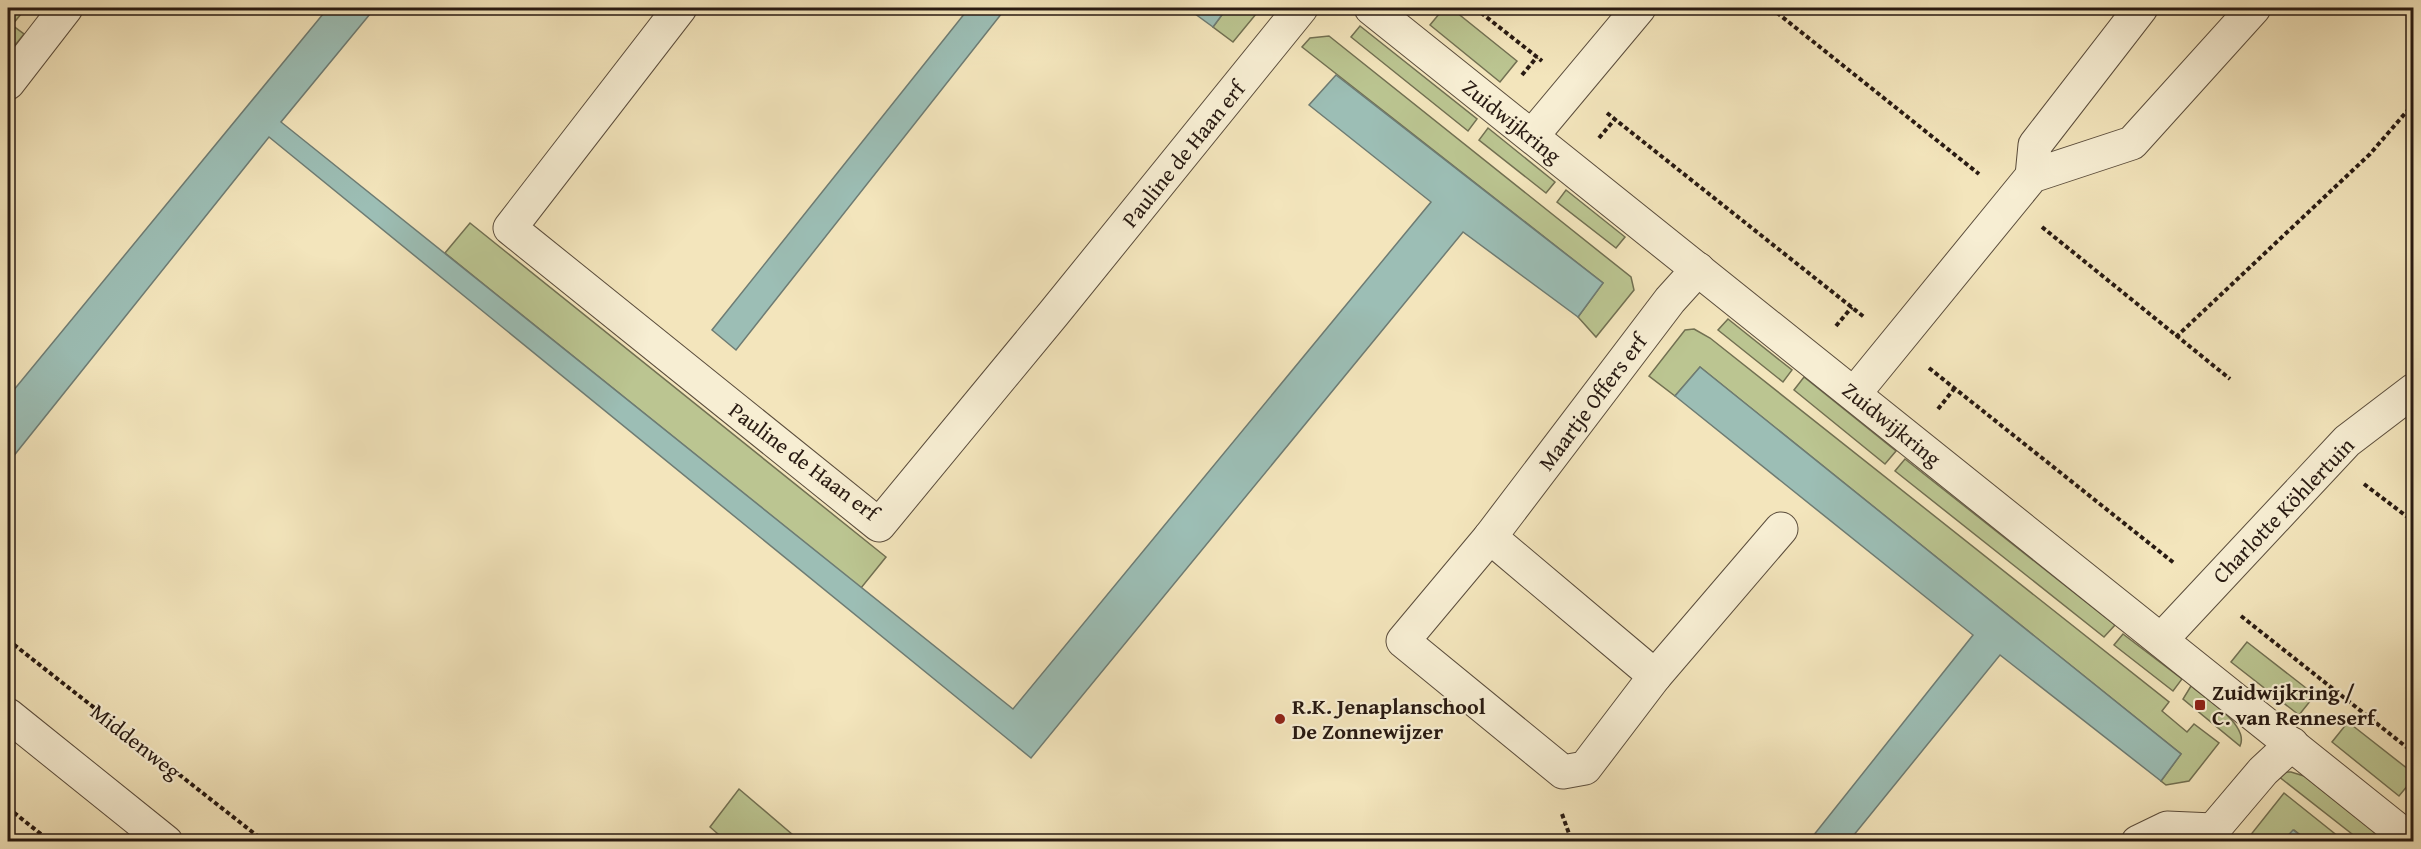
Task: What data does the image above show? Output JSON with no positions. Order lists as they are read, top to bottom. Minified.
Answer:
{"streets":{"street":["Zuidwijkring","Pauline de Haan erf","Maartje Offers erf","Charlotte Köhlertuin"],"path":["Middenweg"]},"crossings":[["Zuidwijkring","Maartje Offers erf"],["Zuidwijkring","Charlotte Köhlertuin"]],"places":{"transit":["Zuidwijkring / C. van Renneserf"],"other":["R.K. Jenaplanschool De Zonnewijzer"]}}
